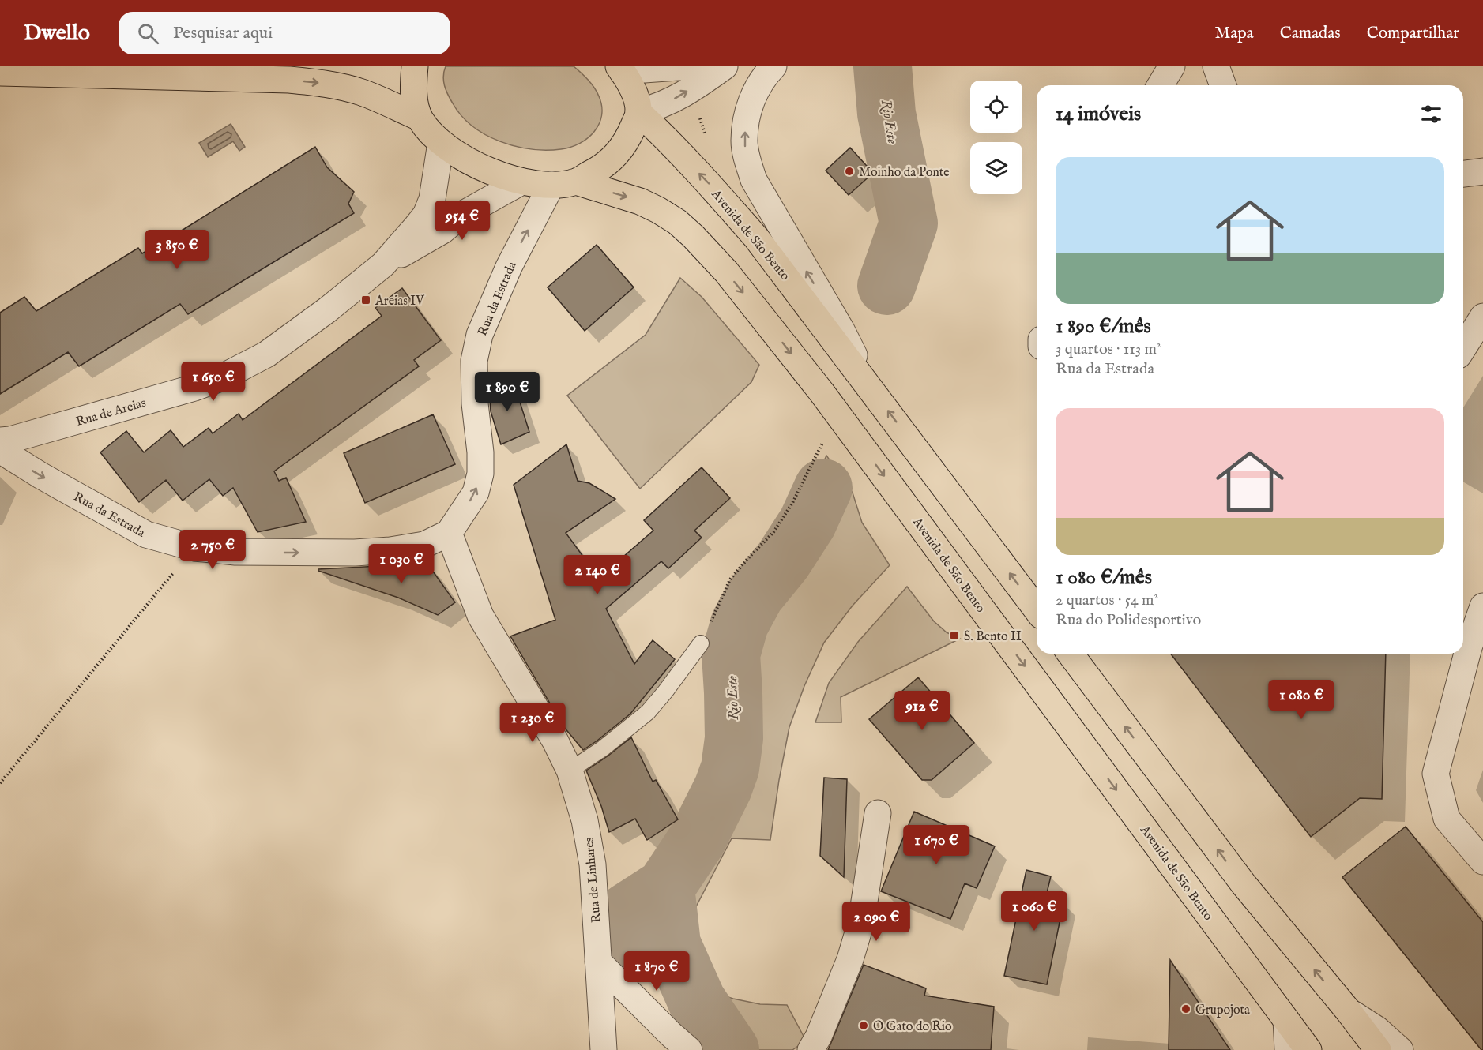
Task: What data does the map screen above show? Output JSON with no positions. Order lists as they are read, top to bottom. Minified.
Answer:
{"streets":{"main road":["Avenida de São Bento"],"street":["Rua da Estrada","Rua de Areias","Rua de Linhares"]},"crossings":[["Avenida de São Bento","Rua da Estrada"],["Avenida de São Bento","Rua de Areias"],["Rua da Estrada","Rua de Linhares"]],"water":["Rio Este"],"places":{"other":["Moinho da Ponte","Grupojota","O Gato do Rio"],"transit":["Areias IV","S. Bento II"]},"page":{"header":"Dwello","search":"Pesquisar aqui","nav":["Mapa","Camadas","Compartilhar"],"heading":"14 imóveis","list":[{"name":"1 890 €/mês","note":"3 quartos · 113 m² · Rua da Estrada"},{"name":"1 080 €/mês","note":"2 quartos · 54 m² · Rua do Polidesportivo"}],"price":["954 €","3 850 €","1 650 €","1 890 €","2 750 €","1 030 €","2 140 €","1 080 €","912 €","1 230 €","1 670 €","1 060 €","2 090 €","1 870 €"]}}
